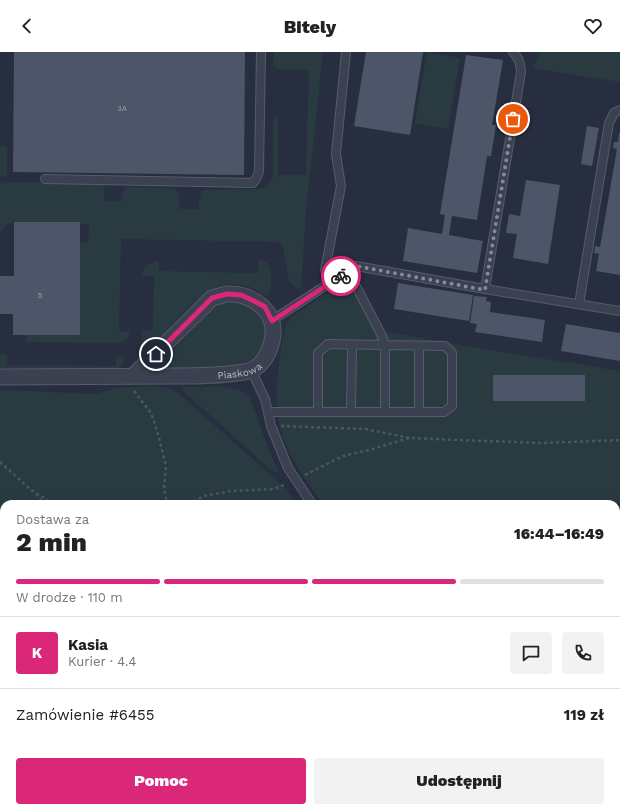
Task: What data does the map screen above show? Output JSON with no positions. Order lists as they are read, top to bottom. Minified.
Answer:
{"streets":{"street":["Piaskowa"]},"house_numbers":["3A","5"],"page":{"header":"Bitely","heading":["2 min","Dostawa za","16:44–16:49"],"panel":["Kasia","Kurier · 4.4","Zamówienie #6455","119 zł"],"bar":"W drodze · 110 m","round":"K","buttons":["Pomoc","Udostępnij"]}}
